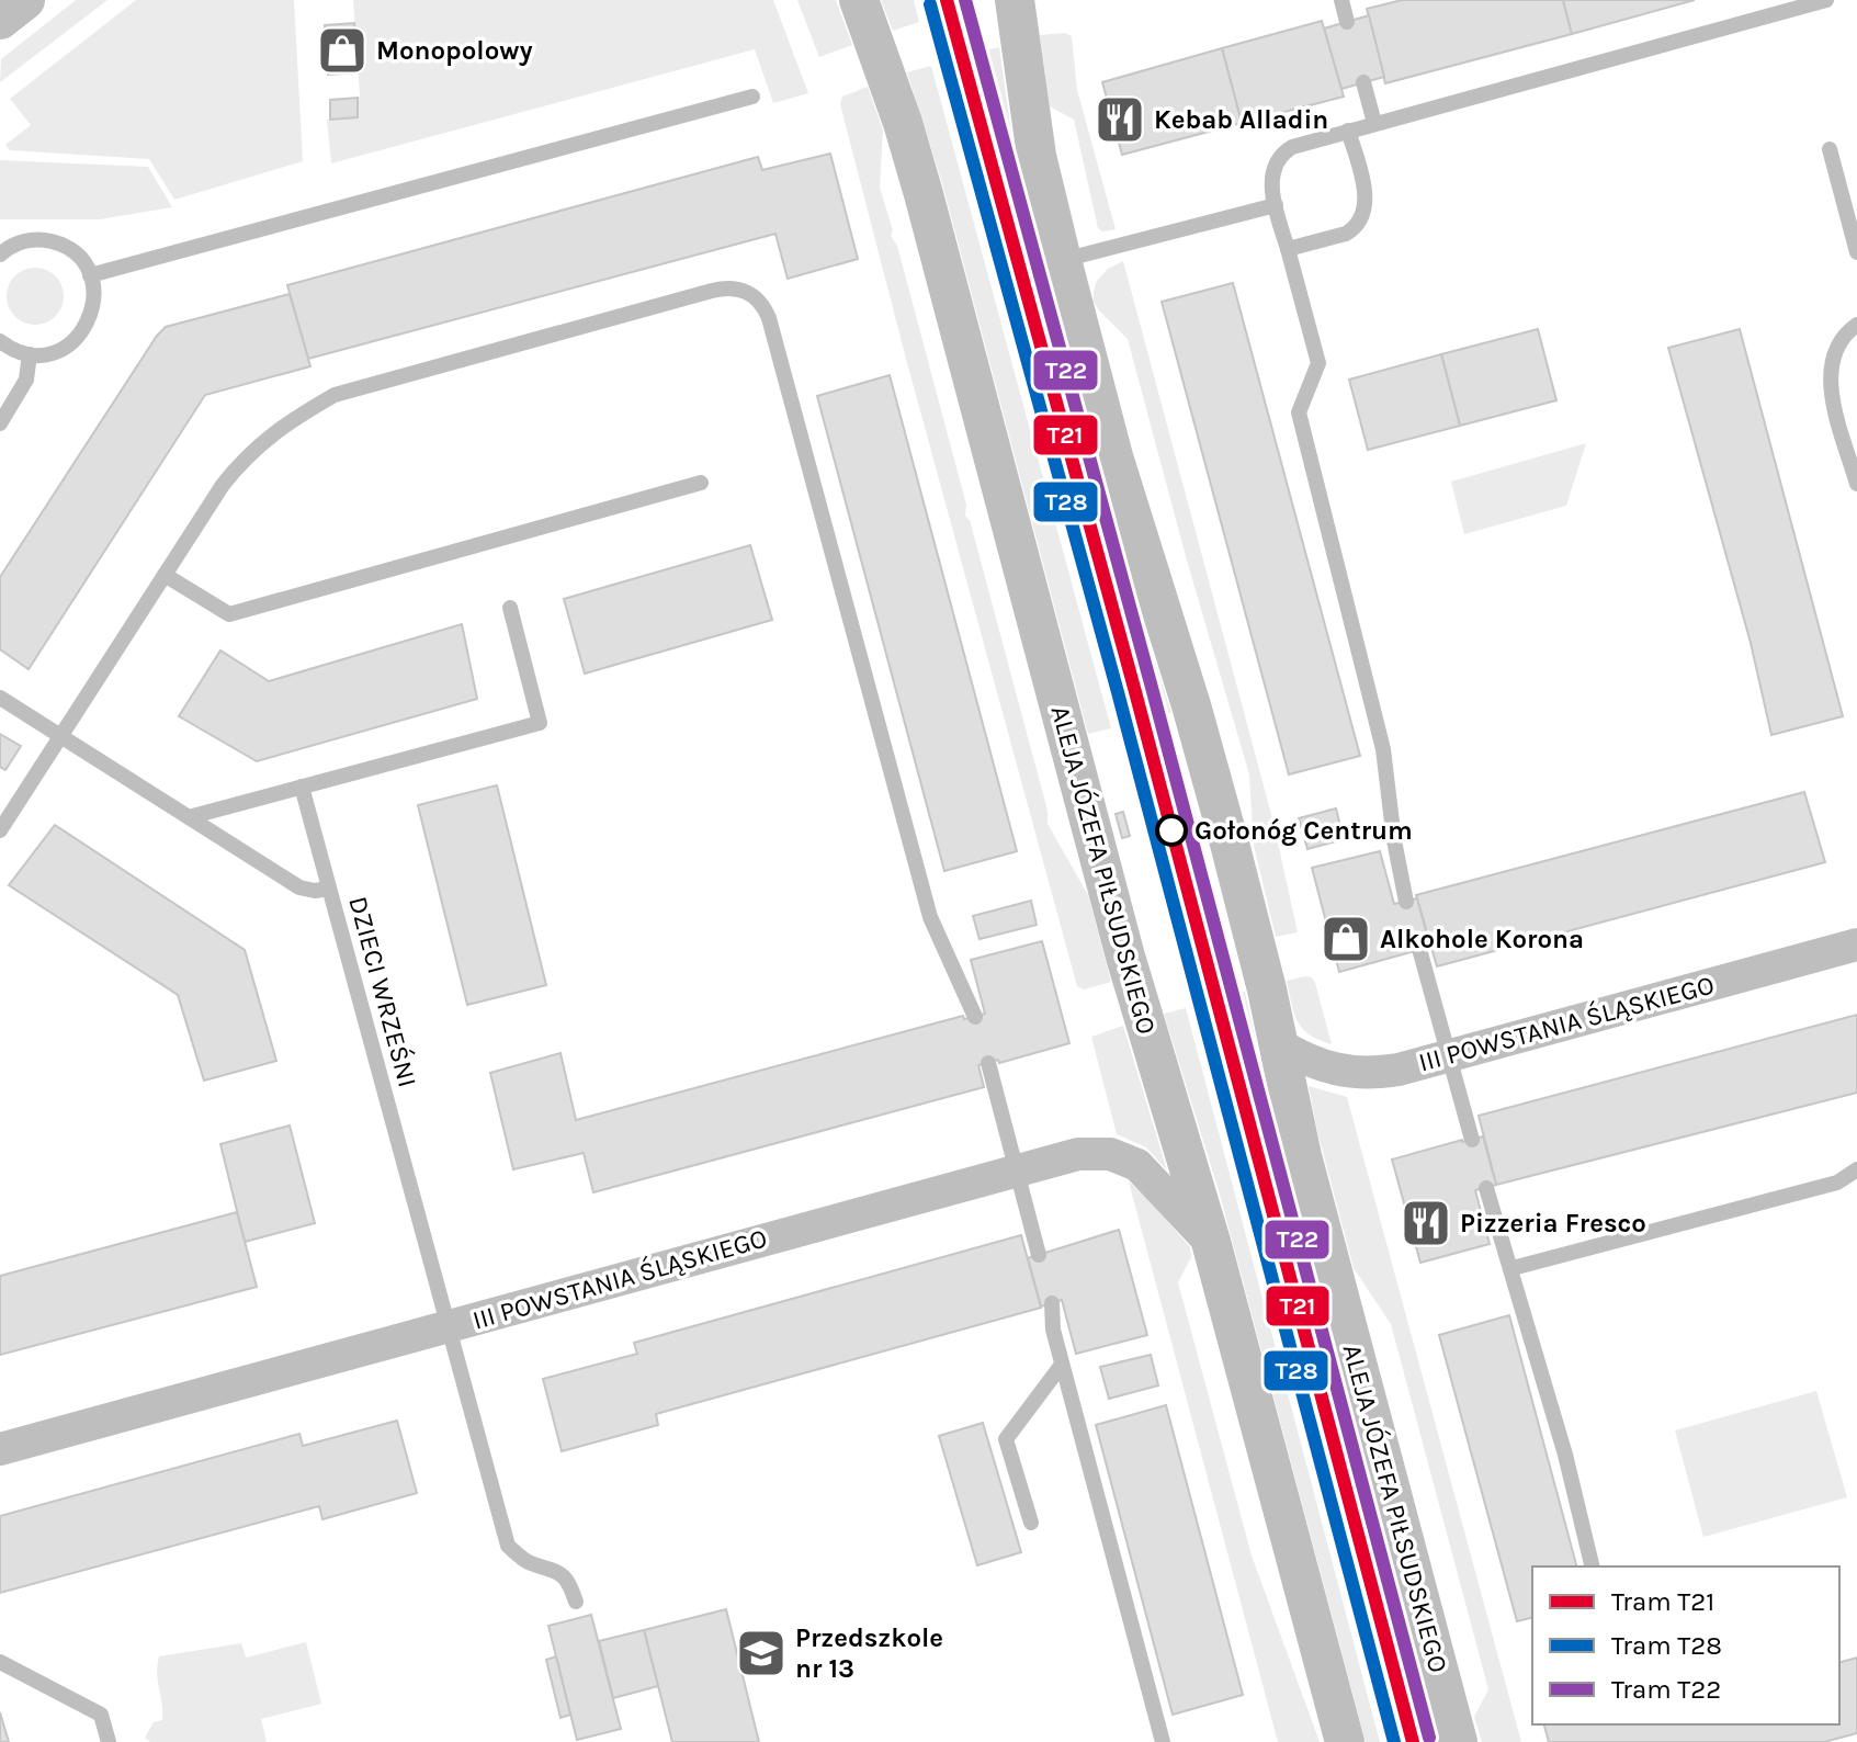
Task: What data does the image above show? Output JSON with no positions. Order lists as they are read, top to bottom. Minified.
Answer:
{"streets":{"street":["ALEJA JÓZEFA PIŁSUDSKIEGO","III POWSTANIA ŚLĄSKIEGO"],"lane":["DZIECI WRZEŚNI"]},"crossings":[["ALEJA JÓZEFA PIŁSUDSKIEGO","III POWSTANIA ŚLĄSKIEGO"],["DZIECI WRZEŚNI","III POWSTANIA ŚLĄSKIEGO"]],"places":{"shop":["Monopolowy","Alkohole Korona"],"restaurant":["Kebab Alladin","Pizzeria Fresco"],"other":["Gołonóg Centrum"],"school or university":["Przedszkole nr 13"]},"lines":["tram line T21","tram line T22","tram line T28"],"legend":["Tram T21","Tram T28","Tram T22"]}
